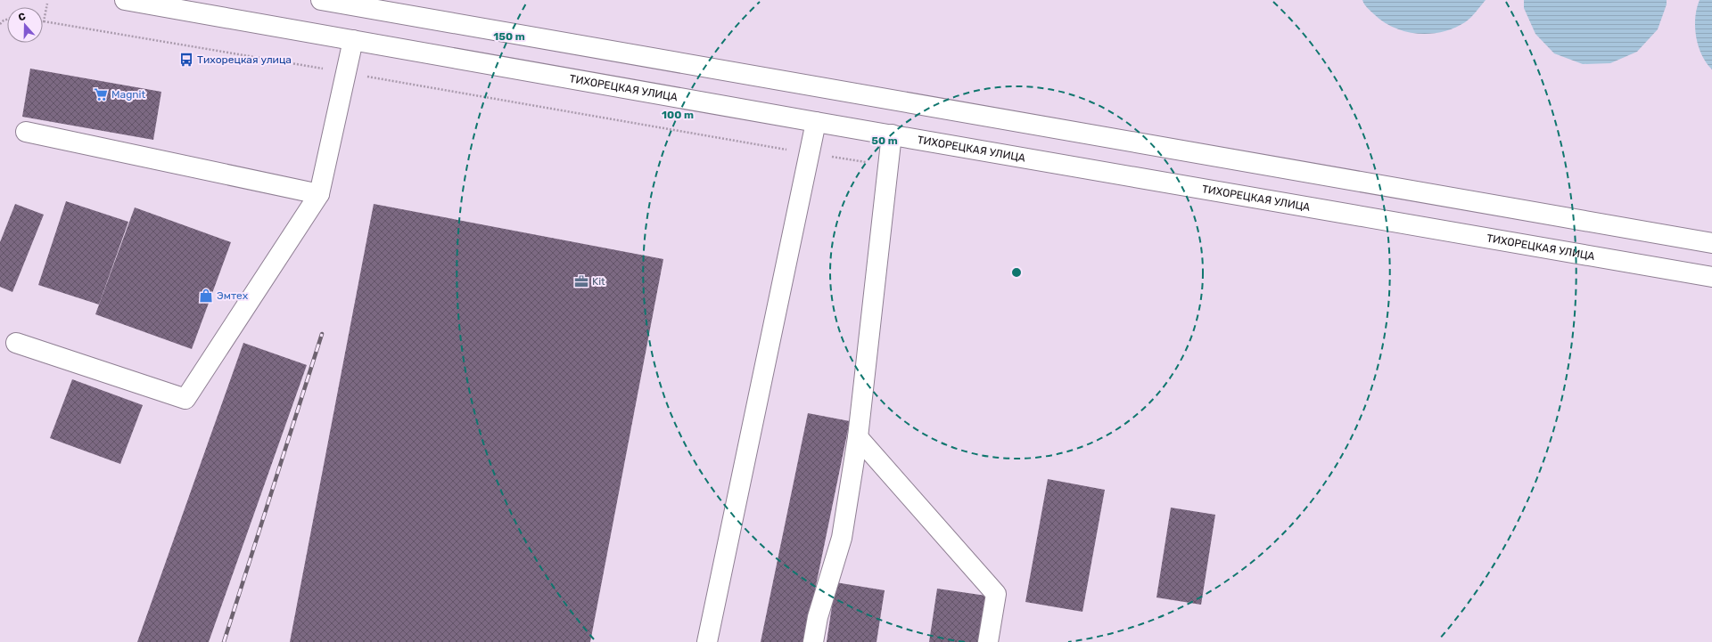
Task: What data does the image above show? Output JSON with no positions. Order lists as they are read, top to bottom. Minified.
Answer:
{"streets":{"main road":["ТИХОРЕЦКАЯ УЛИЦА"]},"places":{"bus stop":["Тихорецкая улица"],"supermarket":["Magnit"],"office":["Kit"],"shop":["Эмтех"]},"north":"top","rings":["150 m","100 m","50 m"]}
